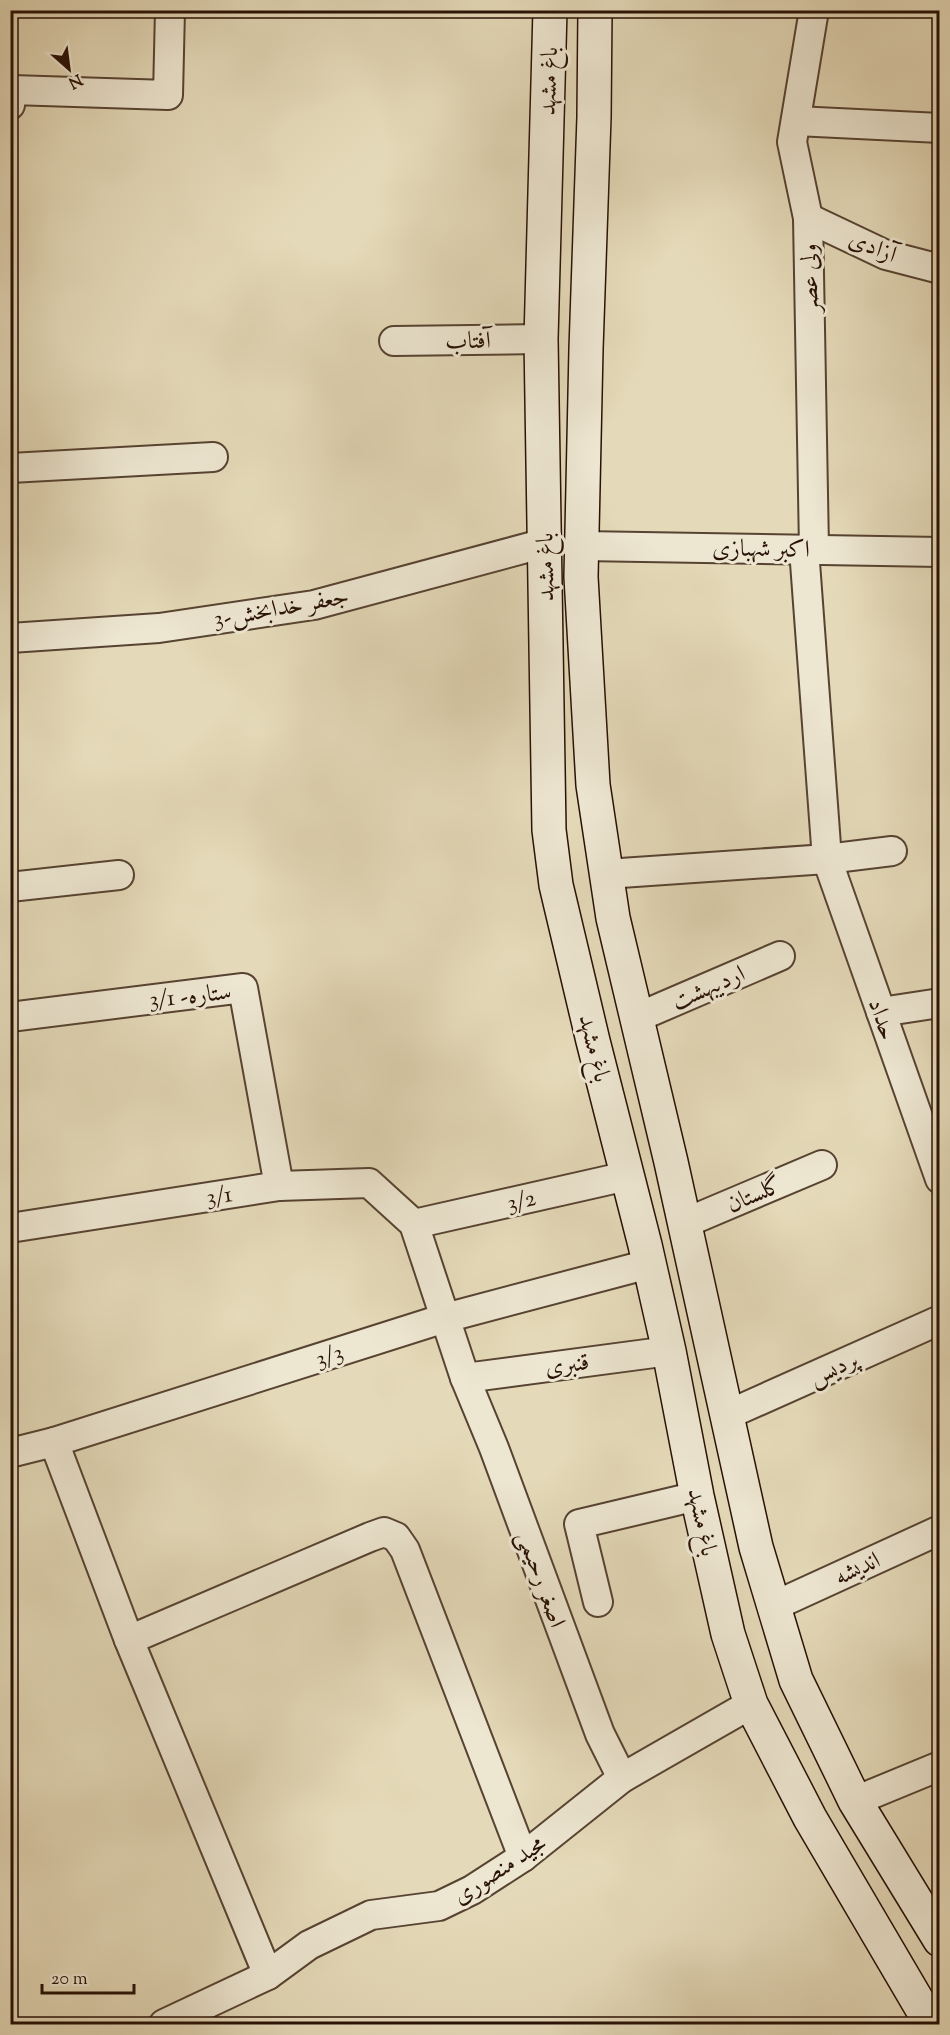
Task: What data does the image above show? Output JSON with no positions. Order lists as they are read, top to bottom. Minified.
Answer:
{"streets":{"main road":["باغ مشهد"],"street":["آزادی","ولی عصر","آفتاب","اکبر شهبازی","جعفر خدابخش-3","اردیبهشت","ستاره- 3/1","حداد","گلستان","3/1","3/2","3/3","قنبری","پردیس","اندیشه","اصغر رحیمی","مجید منصوری"]},"crossings":[["باغ مشهد","آفتاب"],["باغ مشهد","اکبر شهبازی"],["باغ مشهد","جعفر خدابخش-3"],["باغ مشهد","اردیبهشت"],["باغ مشهد","گلستان"],["باغ مشهد","3/2"],["باغ مشهد","3/3"],["باغ مشهد","قنبری"],["باغ مشهد","پردیس"],["باغ مشهد","اندیشه"],["باغ مشهد","مجید منصوری"],["آزادی","ولی عصر"],["ولی عصر","اکبر شهبازی"],["ولی عصر","حداد"],["اکبر شهبازی","حداد"],["ستاره- 3/1","3/1"],["3/1","3/2"],["3/1","اصغر رحیمی"],["3/2","اصغر رحیمی"],["3/3","اصغر رحیمی"],["قنبری","اصغر رحیمی"],["اصغر رحیمی","مجید منصوری"]],"scale_bar":"20 m","north":"bottom right"}
